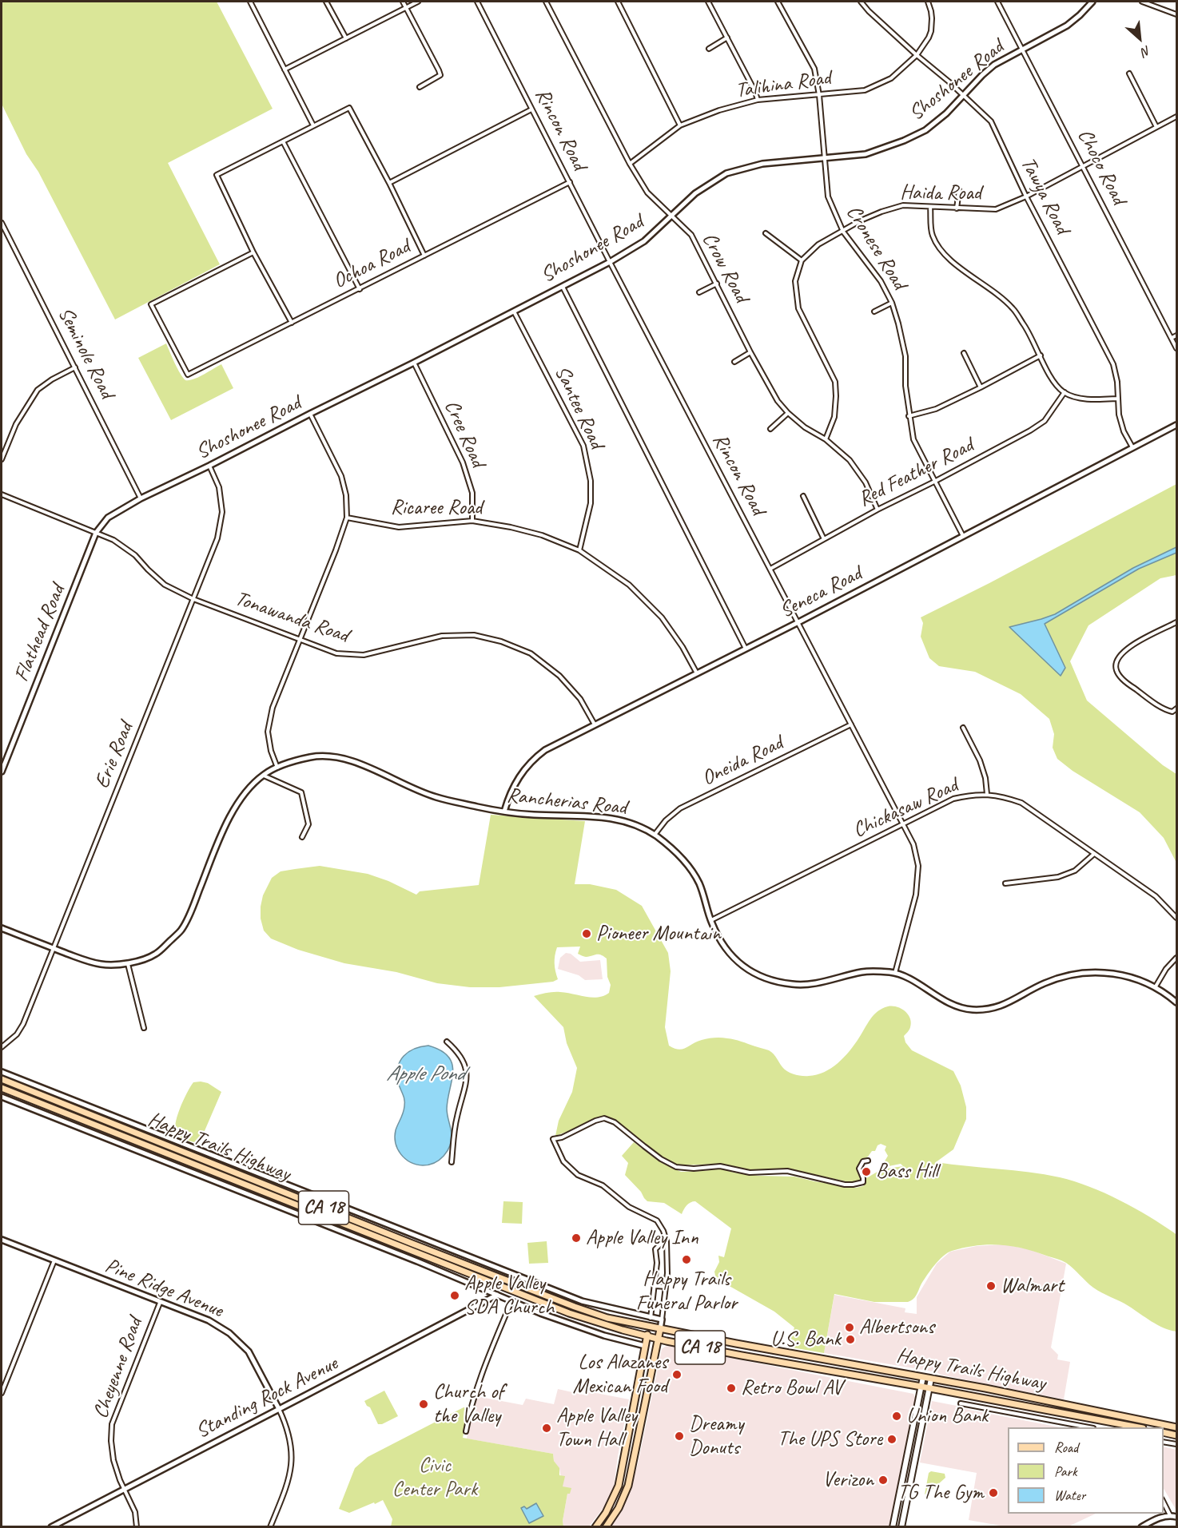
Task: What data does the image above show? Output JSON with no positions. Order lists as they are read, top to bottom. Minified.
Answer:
{"streets":{"main road":["Happy Trails Highway","CA 18"],"street":["Shoshonee Road","Talihina Road","Rincon Road","Choco Road","Haida Road","Tawya Road","Cronese Road","Ochoa Road","Crow Road","Seminole Road","Santee Road","Cree Road","Red Feather Road","Ricaree Road","Seneca Road","Tonawanda Road","Flathead Road","Erie Road","Oneida Road","Rancherias Road","Chickasaw Road","Pine Ridge Avenue","Cheyenne Road","Standing Rock Avenue"]},"crossings":[["Shoshonee Road","Rincon Road"],["Shoshonee Road","Choco Road"],["Shoshonee Road","Tawya Road"],["Shoshonee Road","Cronese Road"],["Shoshonee Road","Crow Road"],["Shoshonee Road","Seminole Road"],["Shoshonee Road","Santee Road"],["Shoshonee Road","Cree Road"],["Shoshonee Road","Tonawanda Road"],["Shoshonee Road","Flathead Road"],["Shoshonee Road","Erie Road"],["Talihina Road","Tawya Road"],["Talihina Road","Cronese Road"],["Talihina Road","Crow Road"],["Rincon Road","Ochoa Road"],["Rincon Road","Red Feather Road"],["Rincon Road","Seneca Road"],["Rincon Road","Oneida Road"],["Rincon Road","Rancherias Road"],["Rincon Road","Chickasaw Road"],["Choco Road","Haida Road"],["Haida Road","Tawya Road"],["Haida Road","Cronese Road"],["Tawya Road","Seneca Road"],["Cronese Road","Red Feather Road"],["Cronese Road","Seneca Road"],["Crow Road","Red Feather Road"],["Santee Road","Ricaree Road"],["Cree Road","Ricaree Road"],["Ricaree Road","Seneca Road"],["Seneca Road","Tonawanda Road"],["Seneca Road","Rancherias Road"],["Tonawanda Road","Flathead Road"],["Tonawanda Road","Erie Road"],["Erie Road","Rancherias Road"],["Oneida Road","Rancherias Road"],["Rancherias Road","Chickasaw Road"],["Pine Ridge Avenue","Cheyenne Road"],["Pine Ridge Avenue","Standing Rock Avenue"],["Cheyenne Road","Standing Rock Avenue"]],"water":["Apple Pond"],"parks":["Civic Center Park"],"places":["Pioneer Mountain","Bass Hill","Apple Valley Inn","Happy Trails Funeral Parlor","Walmart","Apple Valley SDA Church","Albertsons","U.S. Bank","Los Alazanes Mexican Food","Retro Bowl AV","Church of the Valley","Union Bank","Apple Valley Town Hall","Dreamy Donuts","The UPS Store","Verizon","TG The Gym"],"legend":["Road","Park","Water"],"north":"bottom right"}
